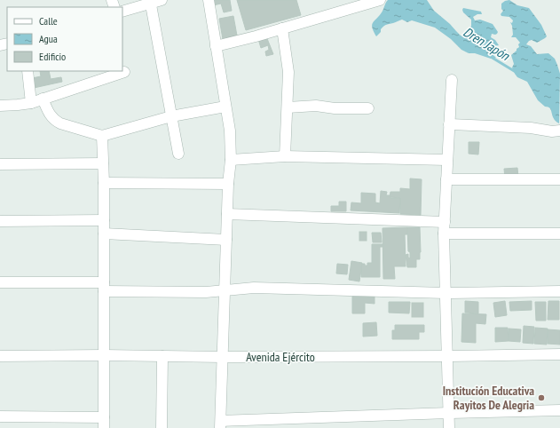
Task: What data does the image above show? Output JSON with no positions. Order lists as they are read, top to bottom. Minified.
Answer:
{"streets":{"street":["Avenida Ejército"]},"water":["Dren Japón"],"places":["Institución Educativa Rayitos De Alegria"],"legend":["Calle","Agua","Edificio"]}
